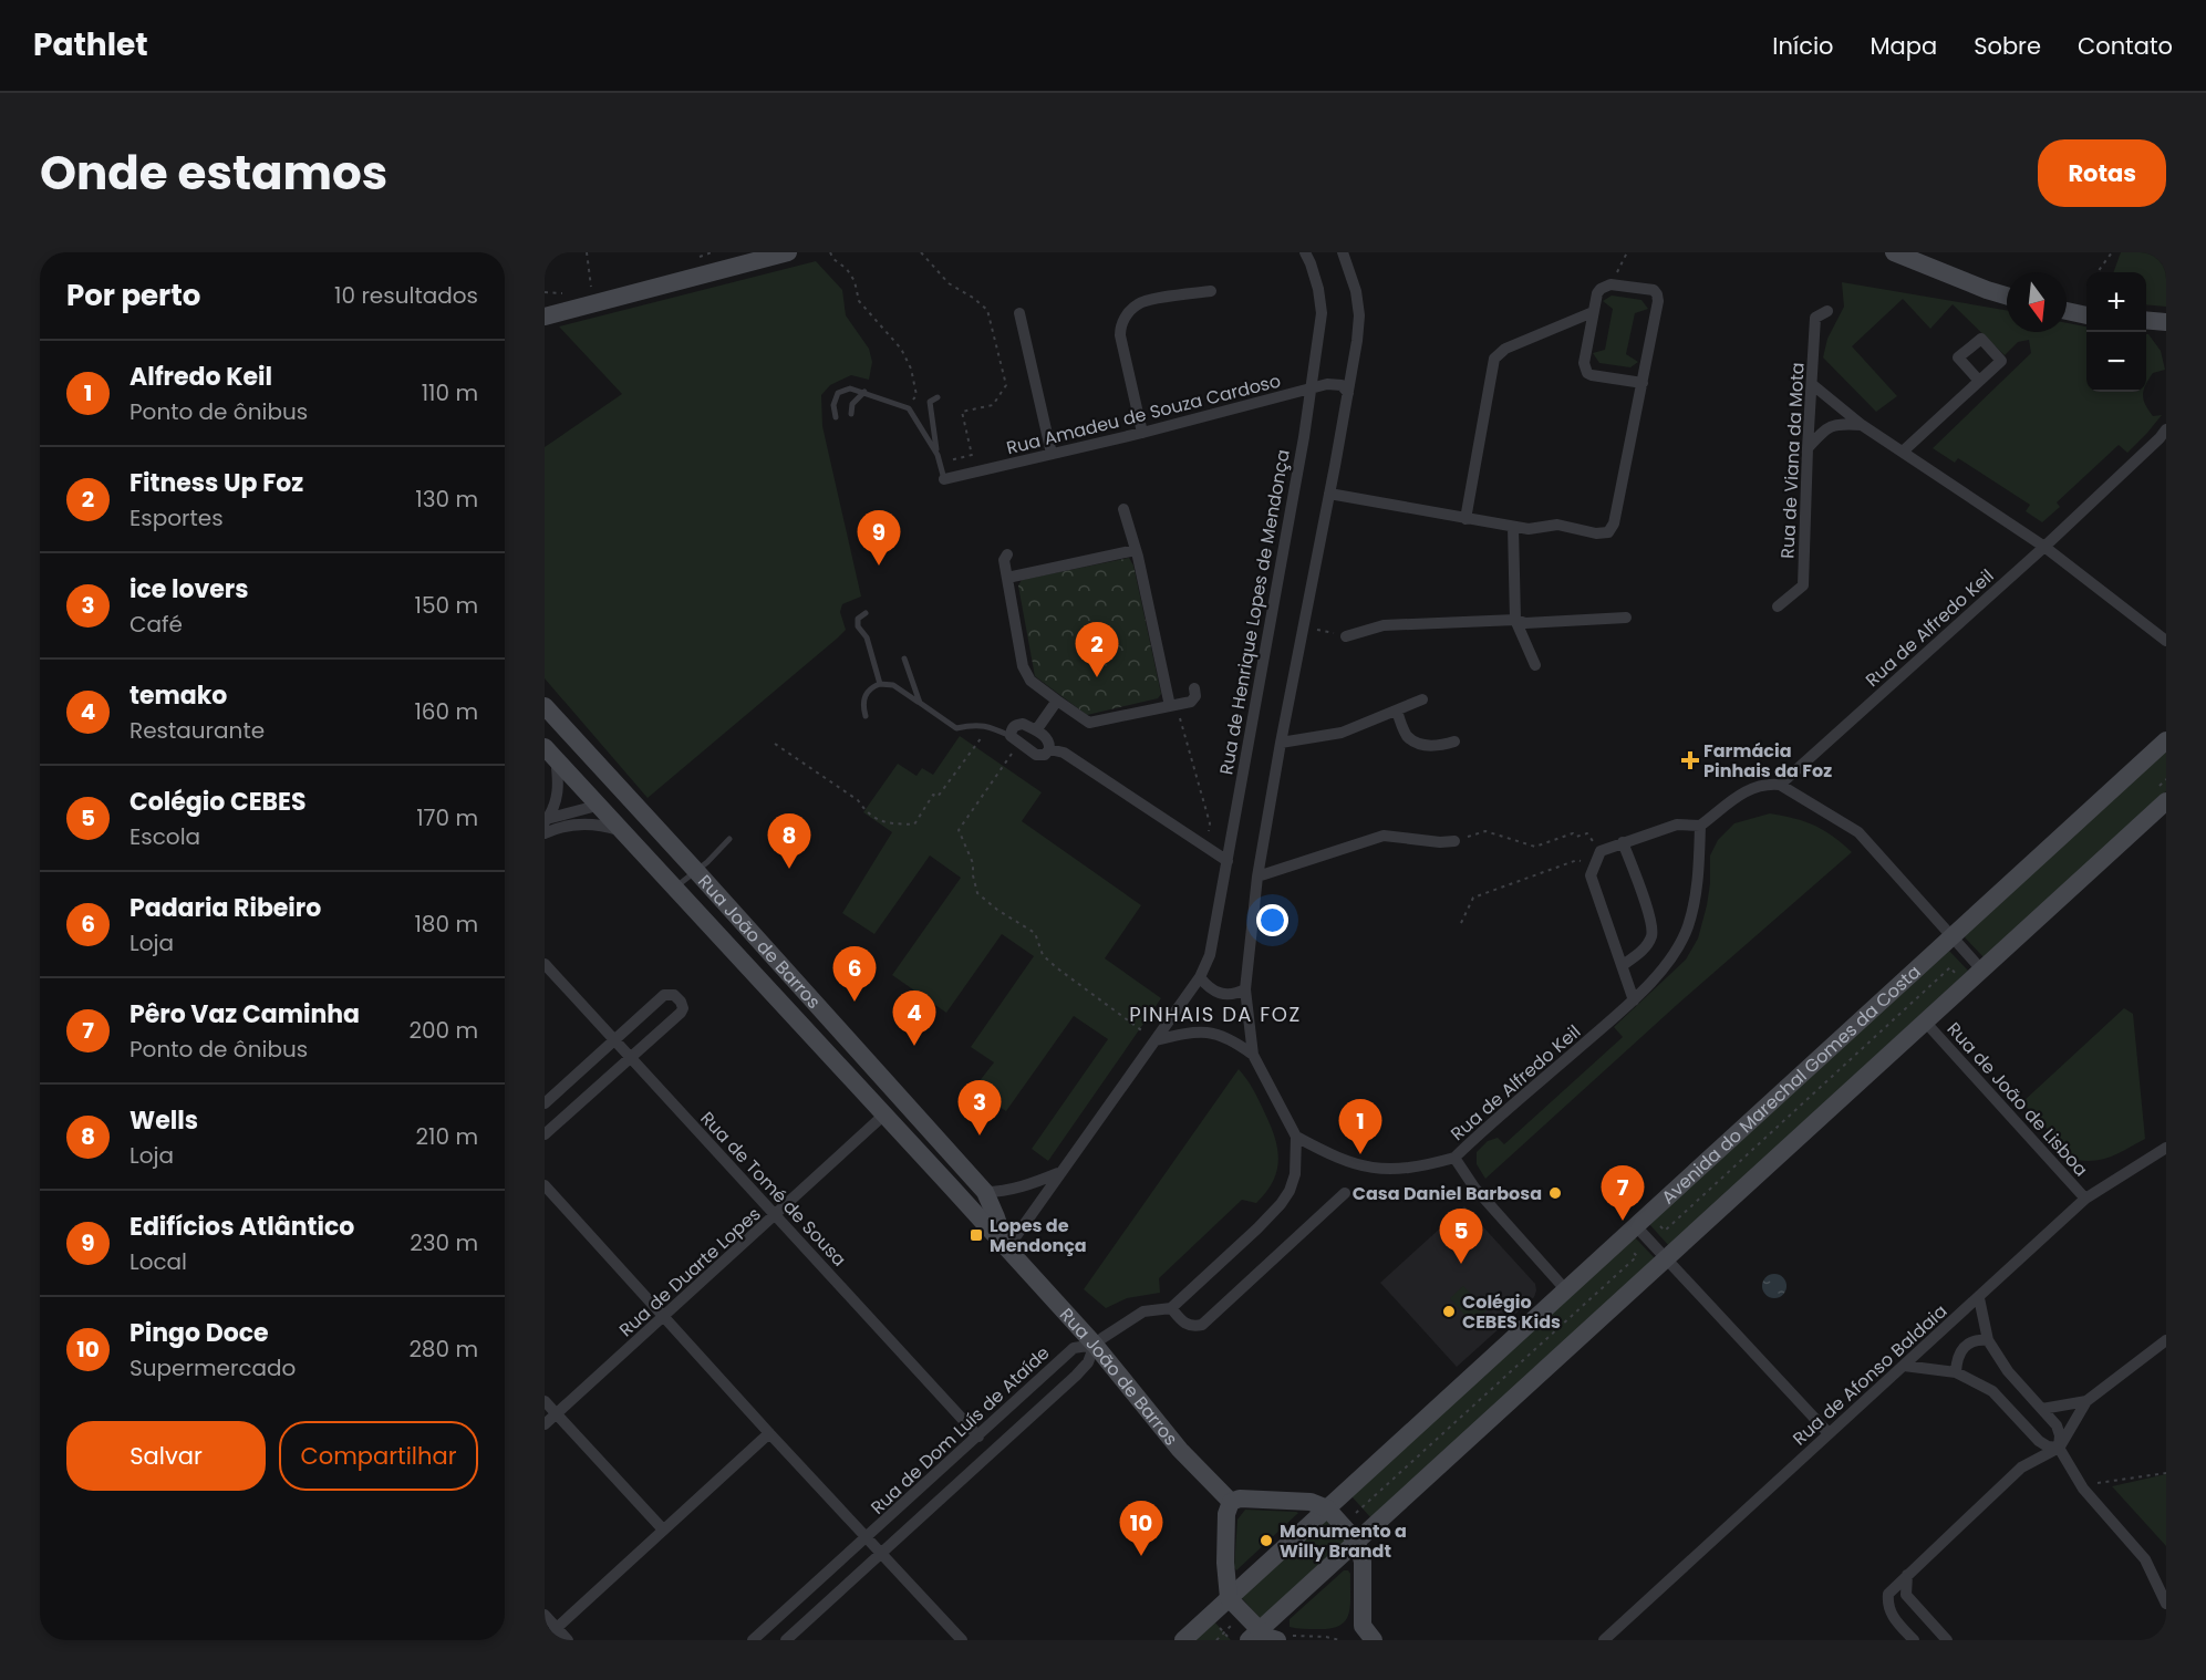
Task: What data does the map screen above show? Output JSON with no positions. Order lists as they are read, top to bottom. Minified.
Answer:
{"streets":{"street":["Rua Amadeu de Souza Cardoso","Rua de Viana da Mota","Rua de Henrique Lopes de Mendonça","Rua de Alfredo Keil","Rua João de Barros","Avenida do Marechal Gomes da Costa","Rua de João de Lisboa","Rua de Tomé de Sousa","Rua de Duarte Lopes","Rua de Afonso Baldaia","Rua de Dom Luís de Ataíde"]},"crossings":[["Rua Amadeu de Souza Cardoso","Rua de Henrique Lopes de Mendonça"],["Rua de Henrique Lopes de Mendonça","Rua João de Barros"],["Rua João de Barros","Rua de Duarte Lopes"],["Rua João de Barros","Rua de Dom Luís de Ataíde"],["Rua de João de Lisboa","Rua de Afonso Baldaia"],["Rua de Tomé de Sousa","Rua de Duarte Lopes"],["Rua de Tomé de Sousa","Rua de Dom Luís de Ataíde"]],"districts":["PINHAIS DA FOZ"],"places":{"health":["Farmácia Pinhais da Foz"],"other":["Casa Daniel Barbosa","Colégio CEBES Kids","Monumento a Willy Brandt"],"transit":["Lopes de Mendonça"]},"north":"bottom","page":{"header":"Pathlet","nav":["Início","Mapa","Sobre","Contato"],"title":"Onde estamos","buttons":["Rotas",["Salvar","Compartilhar"]],"heading":["Por perto","10 resultados"],"map_buttons":["+","−"],"list":[{"mark":"1","name":"Alfredo Keil","note":"Ponto de ônibus","value":"110 m"},{"mark":"2","name":"Fitness Up Foz","note":"Esportes","value":"130 m"},{"mark":"3","name":"ice lovers","note":"Café","value":"150 m"},{"mark":"4","name":"temako","note":"Restaurante","value":"160 m"},{"mark":"5","name":"Colégio CEBES","note":"Escola","value":"170 m"},{"mark":"6","name":"Padaria Ribeiro","note":"Loja","value":"180 m"},{"mark":"7","name":"Pêro Vaz Caminha","note":"Ponto de ônibus","value":"200 m"},{"mark":"8","name":"Wells","note":"Loja","value":"210 m"},{"mark":"9","name":"Edifícios Atlântico","note":"Local","value":"230 m"},{"mark":"10","name":"Pingo Doce","note":"Supermercado","value":"280 m"}],"pins":["9","2","8","6","4","3","1","7","5","10"]}}
